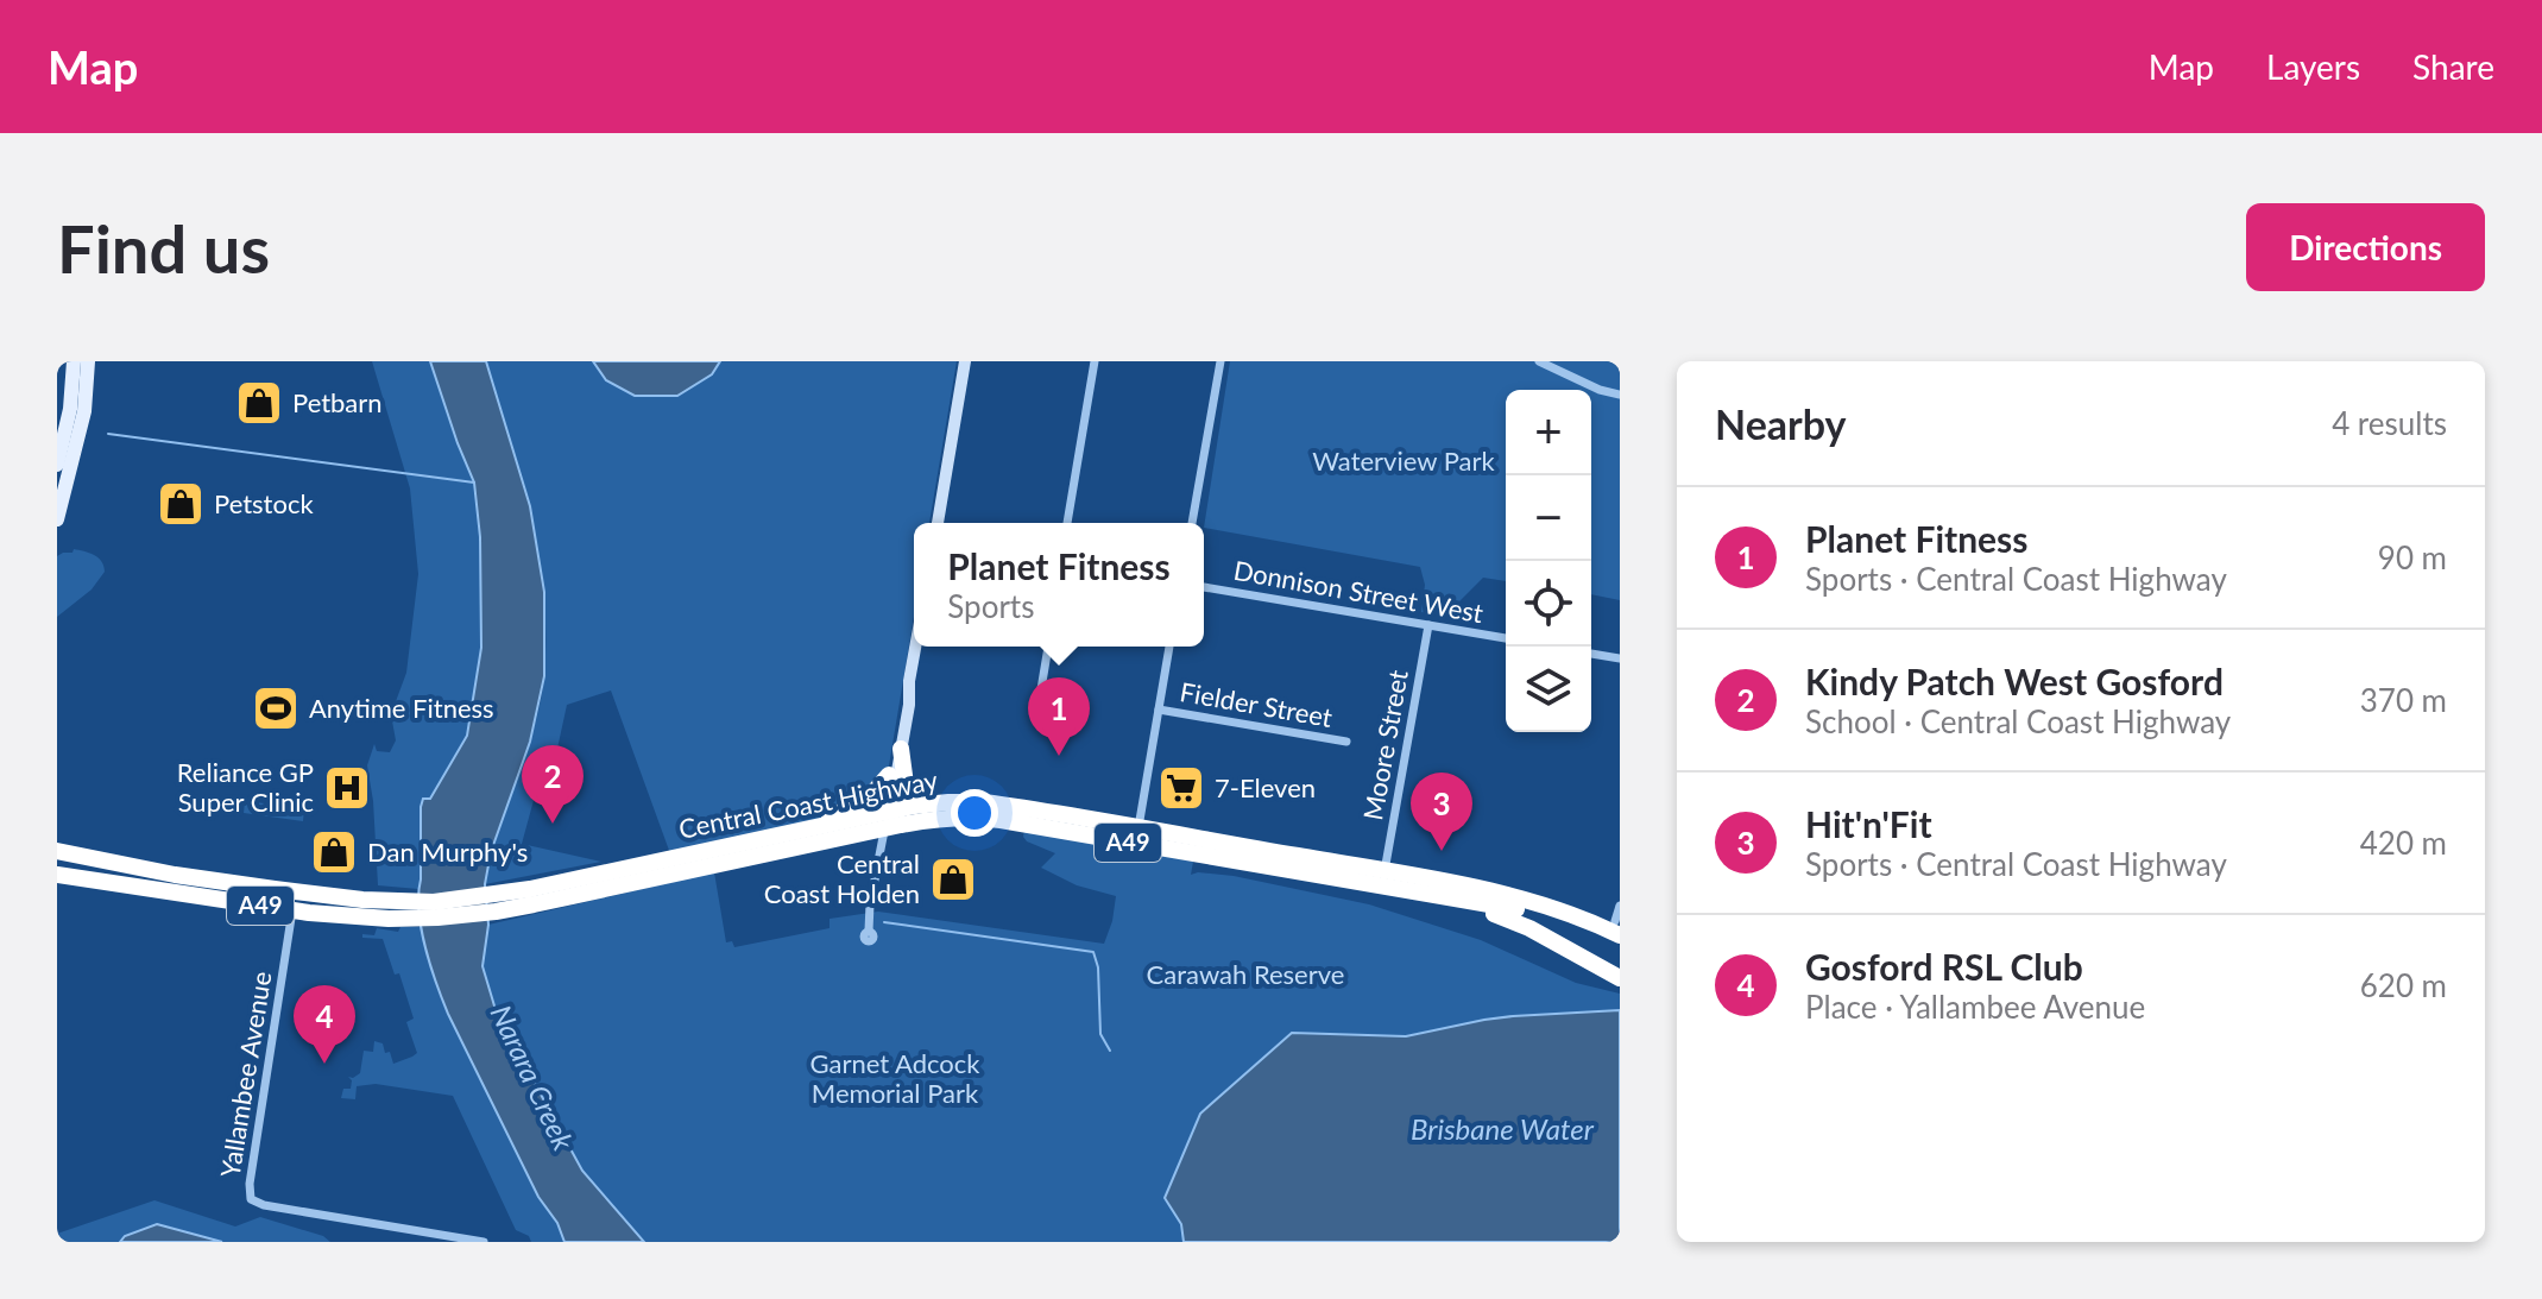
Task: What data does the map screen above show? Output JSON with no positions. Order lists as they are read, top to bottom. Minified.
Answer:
{"streets":{"highway":["Central Coast Highway","A49"],"street":["Donnison Street West","Fielder Street","Moore Street","Yallambee Avenue"]},"crossings":[["Donnison Street West","Moore Street"],["Moore Street","Central Coast Highway"],["Central Coast Highway","Yallambee Avenue"]],"water":["Narara Creek","Brisbane Water"],"parks":["Waterview Park","Carawah Reserve","Garnet Adcock Memorial Park"],"places":{"shop":["Petbarn","Petstock","Dan Murphy's","Central Coast Holden"],"sports":["Anytime Fitness"],"hospital":["Reliance GP Super Clinic"],"supermarket":["7-Eleven"]},"page":{"header":"Map","nav":["Map","Layers","Share"],"buttons":"Directions","title":"Find us","heading":["Nearby","4 results"],"map_buttons":["+","−"],"list":[{"mark":"1","name":"Planet Fitness","note":"Sports · Central Coast Highway","value":"90 m"},{"mark":"2","name":"Kindy Patch West Gosford","note":"School · Central Coast Highway","value":"370 m"},{"mark":"3","name":"Hit'n'Fit","note":"Sports · Central Coast Highway","value":"420 m"},{"mark":"4","name":"Gosford RSL Club","note":"Place · Yallambee Avenue","value":"620 m"}],"popup":["Planet Fitness","Sports"],"pins":["1","2","3","4"]}}
